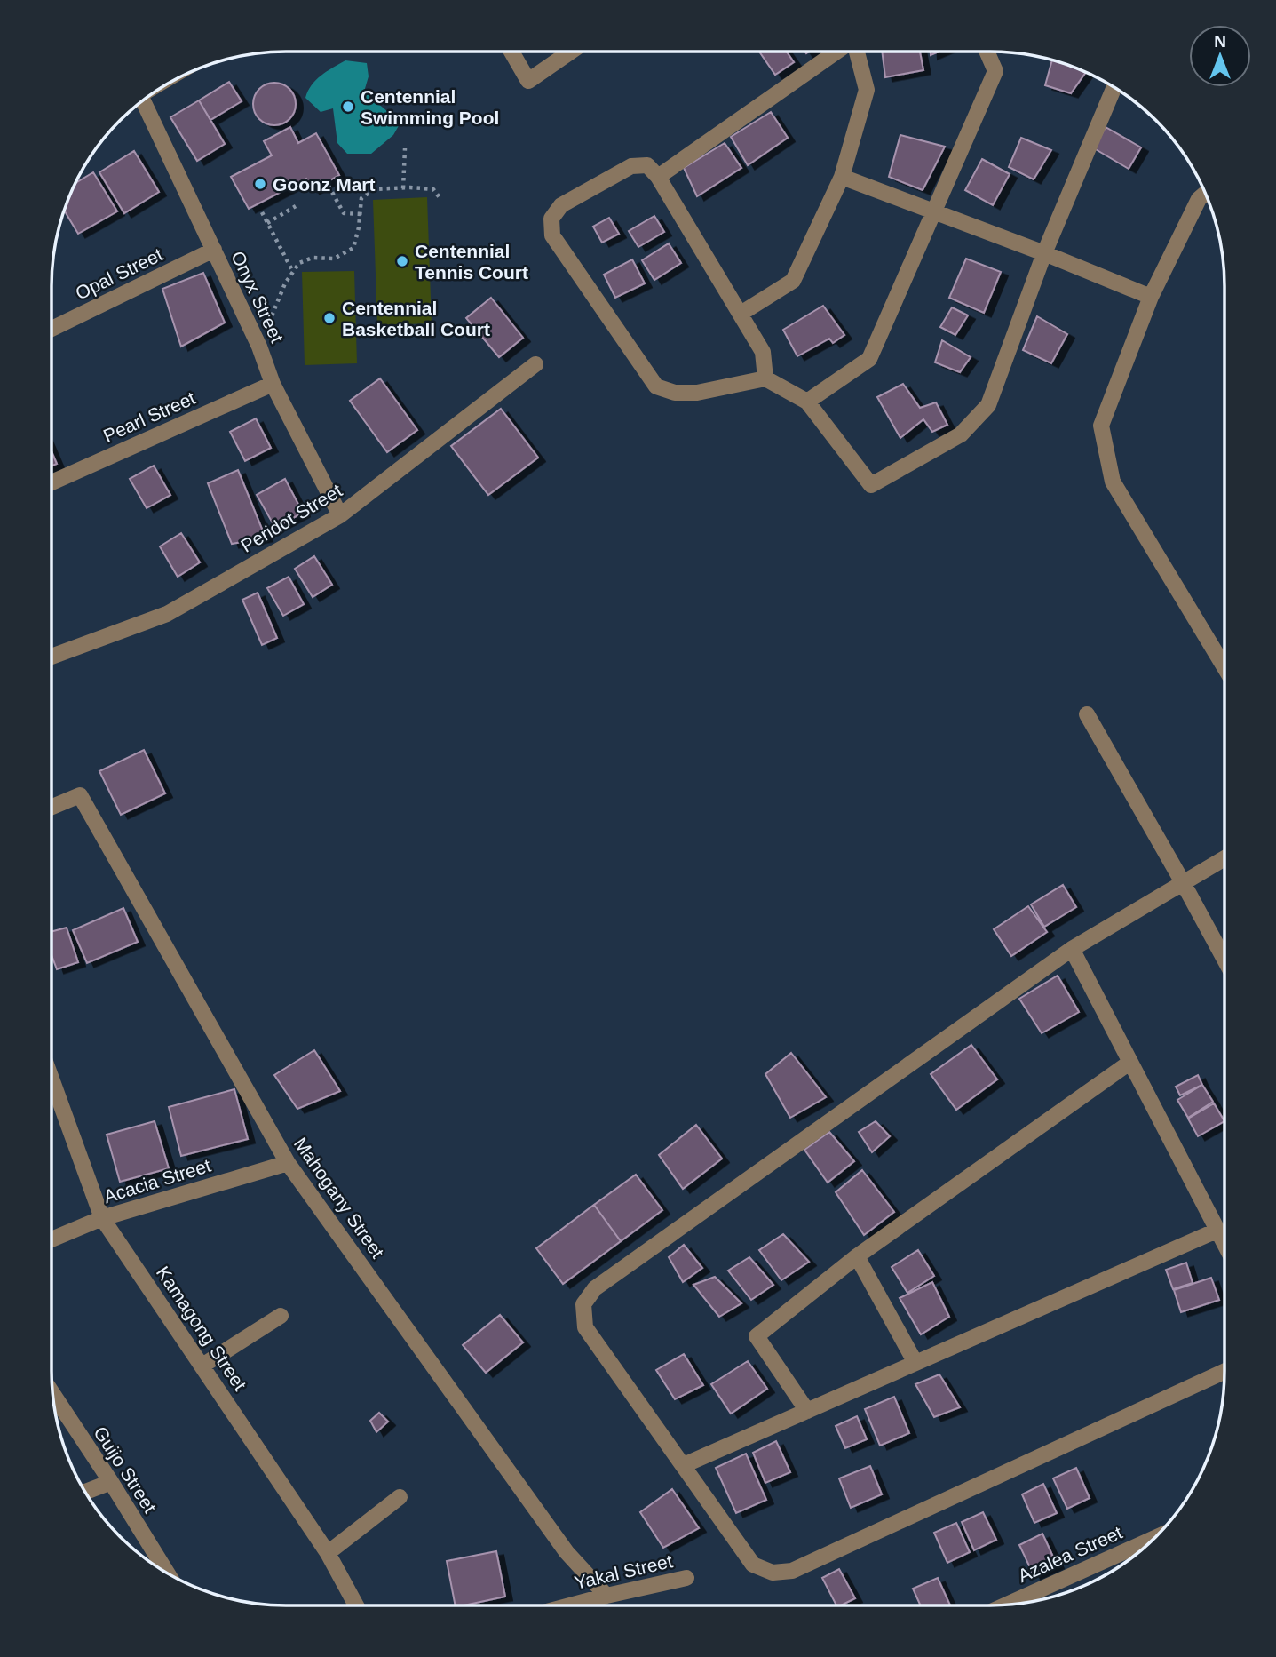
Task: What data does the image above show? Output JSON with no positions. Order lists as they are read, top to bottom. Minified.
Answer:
{"streets":{"street":["Opal Street","Onyx Street","Pearl Street","Peridot Street","Acacia Street","Mahogany Street","Kamagong Street","Guijo Street","Azalea Street","Yakal Street"]},"crossings":[["Opal Street","Onyx Street"],["Onyx Street","Pearl Street"],["Onyx Street","Peridot Street"],["Acacia Street","Mahogany Street"],["Acacia Street","Kamagong Street"],["Mahogany Street","Yakal Street"]],"places":["Centennial Swimming Pool","Goonz Mart","Centennial Tennis Court","Centennial Basketball Court"],"north":"top"}
